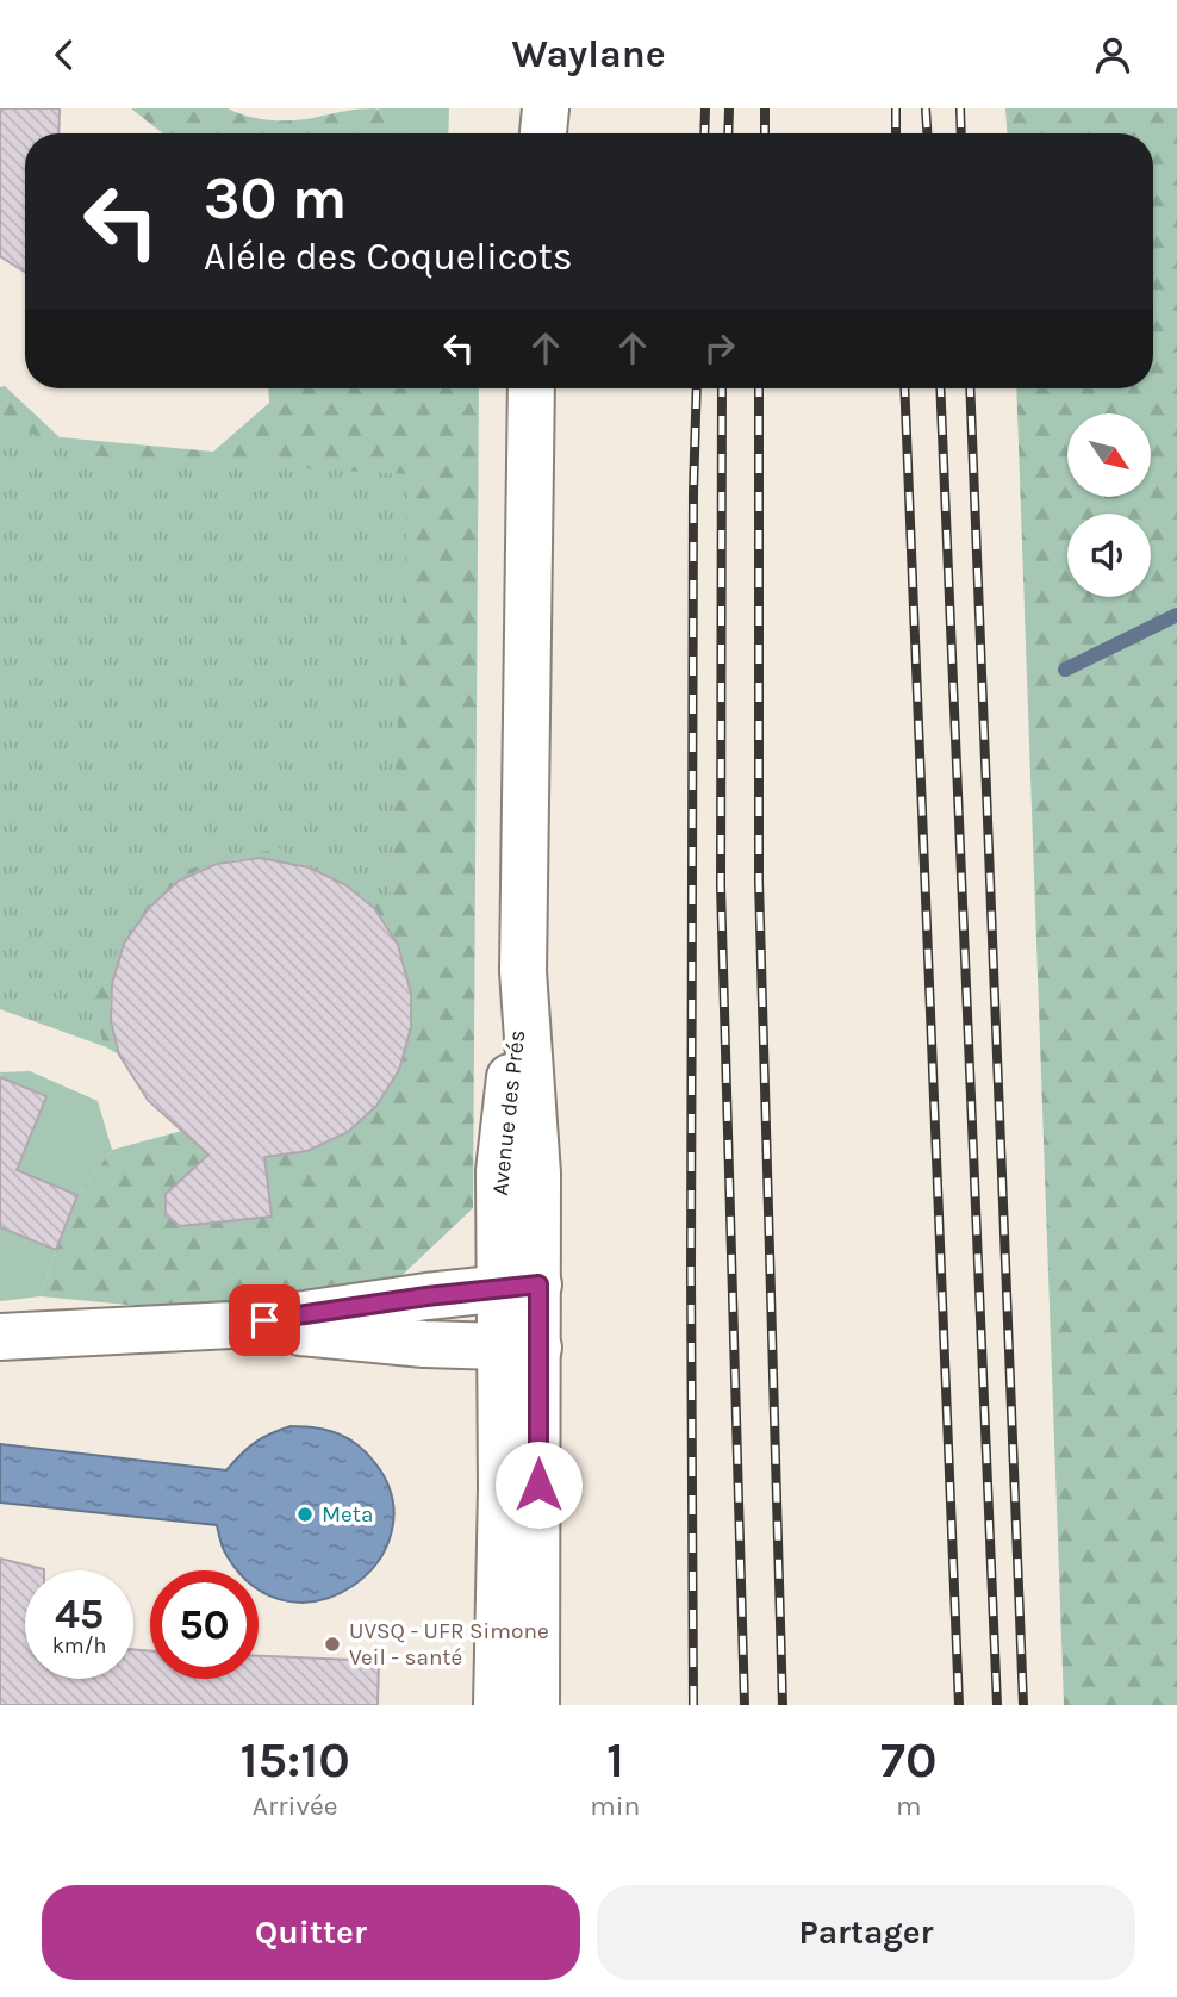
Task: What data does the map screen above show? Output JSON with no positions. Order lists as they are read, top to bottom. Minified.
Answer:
{"streets":{"main road":["Avenue des Prés"]},"places":["Meta","UVSQ - UFR Simone Veil - santé"],"north":"bottom right","page":{"header":"Waylane","turn":["30 m","Aléle des Coquelicots"],"speed":"45 km/h","limit":"50","eta":["15:10","Arrivée","1","min","70","m"],"buttons":["Quitter","Partager"]}}
